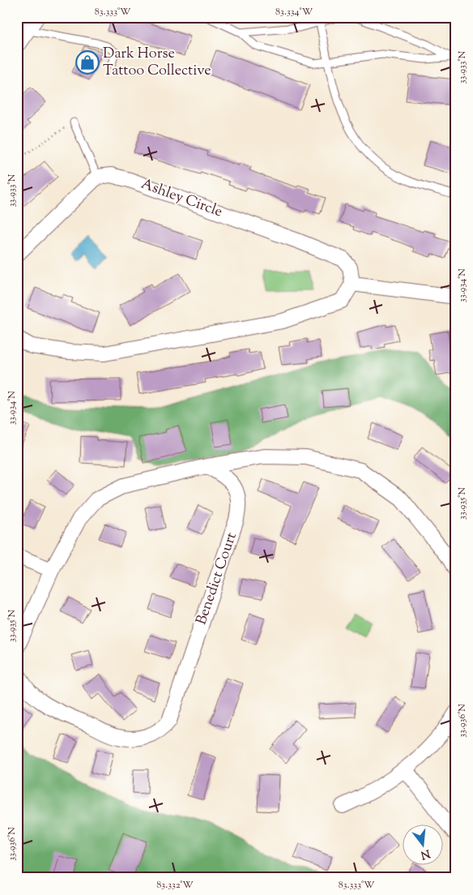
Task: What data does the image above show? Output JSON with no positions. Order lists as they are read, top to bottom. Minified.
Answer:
{"streets":{"street":["Ashley Circle","Benedict Court"]},"places":{"shop":["Dark Horse Tattoo Collective"]},"north":"bottom","coordinates":["83.333°W","83.334°W","33.933°N","33.934°N","33.935°N","33.936°N","83.332°W"]}
